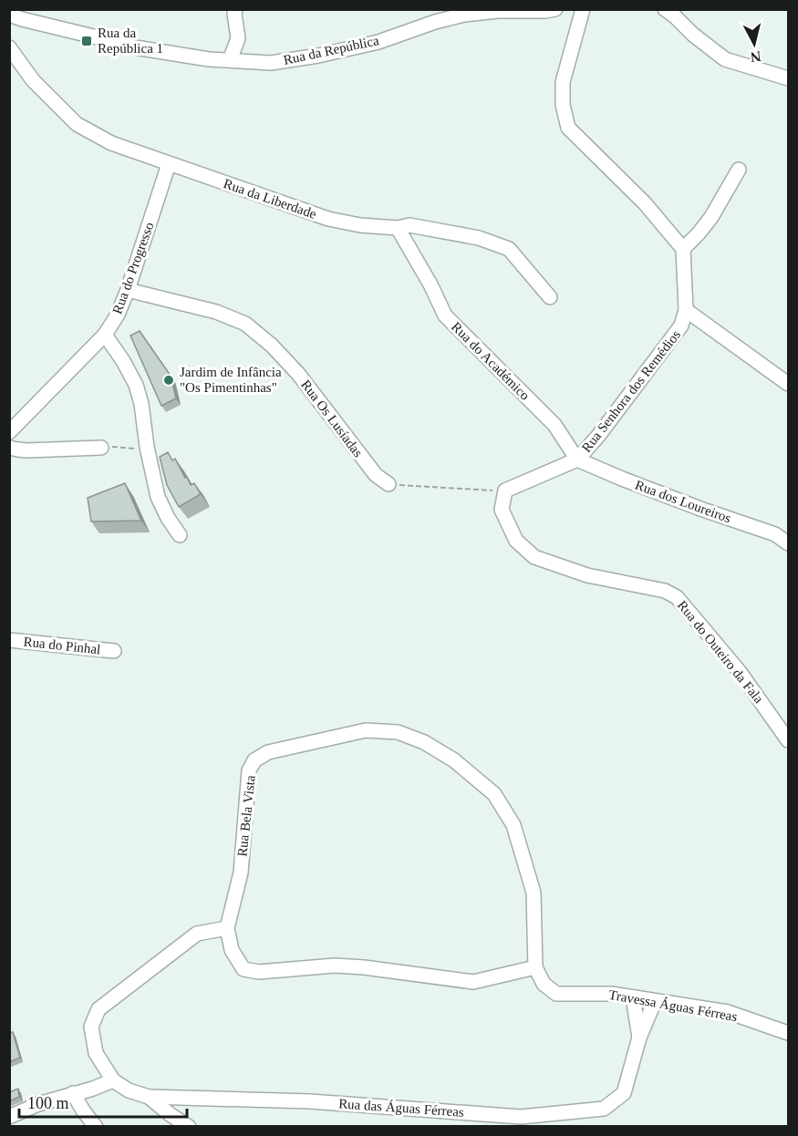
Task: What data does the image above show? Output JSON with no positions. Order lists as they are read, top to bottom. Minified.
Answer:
{"streets":{"street":["Rua da República","Rua da Liberdade","Rua do Progresso","Rua do Académico","Rua Senhora dos Remédios","Rua Os Lusíadas","Rua dos Loureiros","Rua do Pinhal","Rua do Outeiro da Fala","Rua Bela Vista","Travessa Águas Férreas","Rua das Águas Férreas"]},"crossings":[["Rua da Liberdade","Rua do Progresso"],["Rua da Liberdade","Rua do Académico"],["Rua do Progresso","Rua Os Lusíadas"],["Rua do Académico","Rua Senhora dos Remédios"],["Rua do Académico","Rua dos Loureiros"],["Rua Senhora dos Remédios","Rua dos Loureiros"],["Rua Bela Vista","Travessa Águas Férreas"],["Travessa Águas Férreas","Rua das Águas Férreas"]],"places":{"transit":["Rua da República 1"],"other":["Jardim de Infância \"Os Pimentinhas\""]},"scale_bar":"100 m","north":"bottom"}
